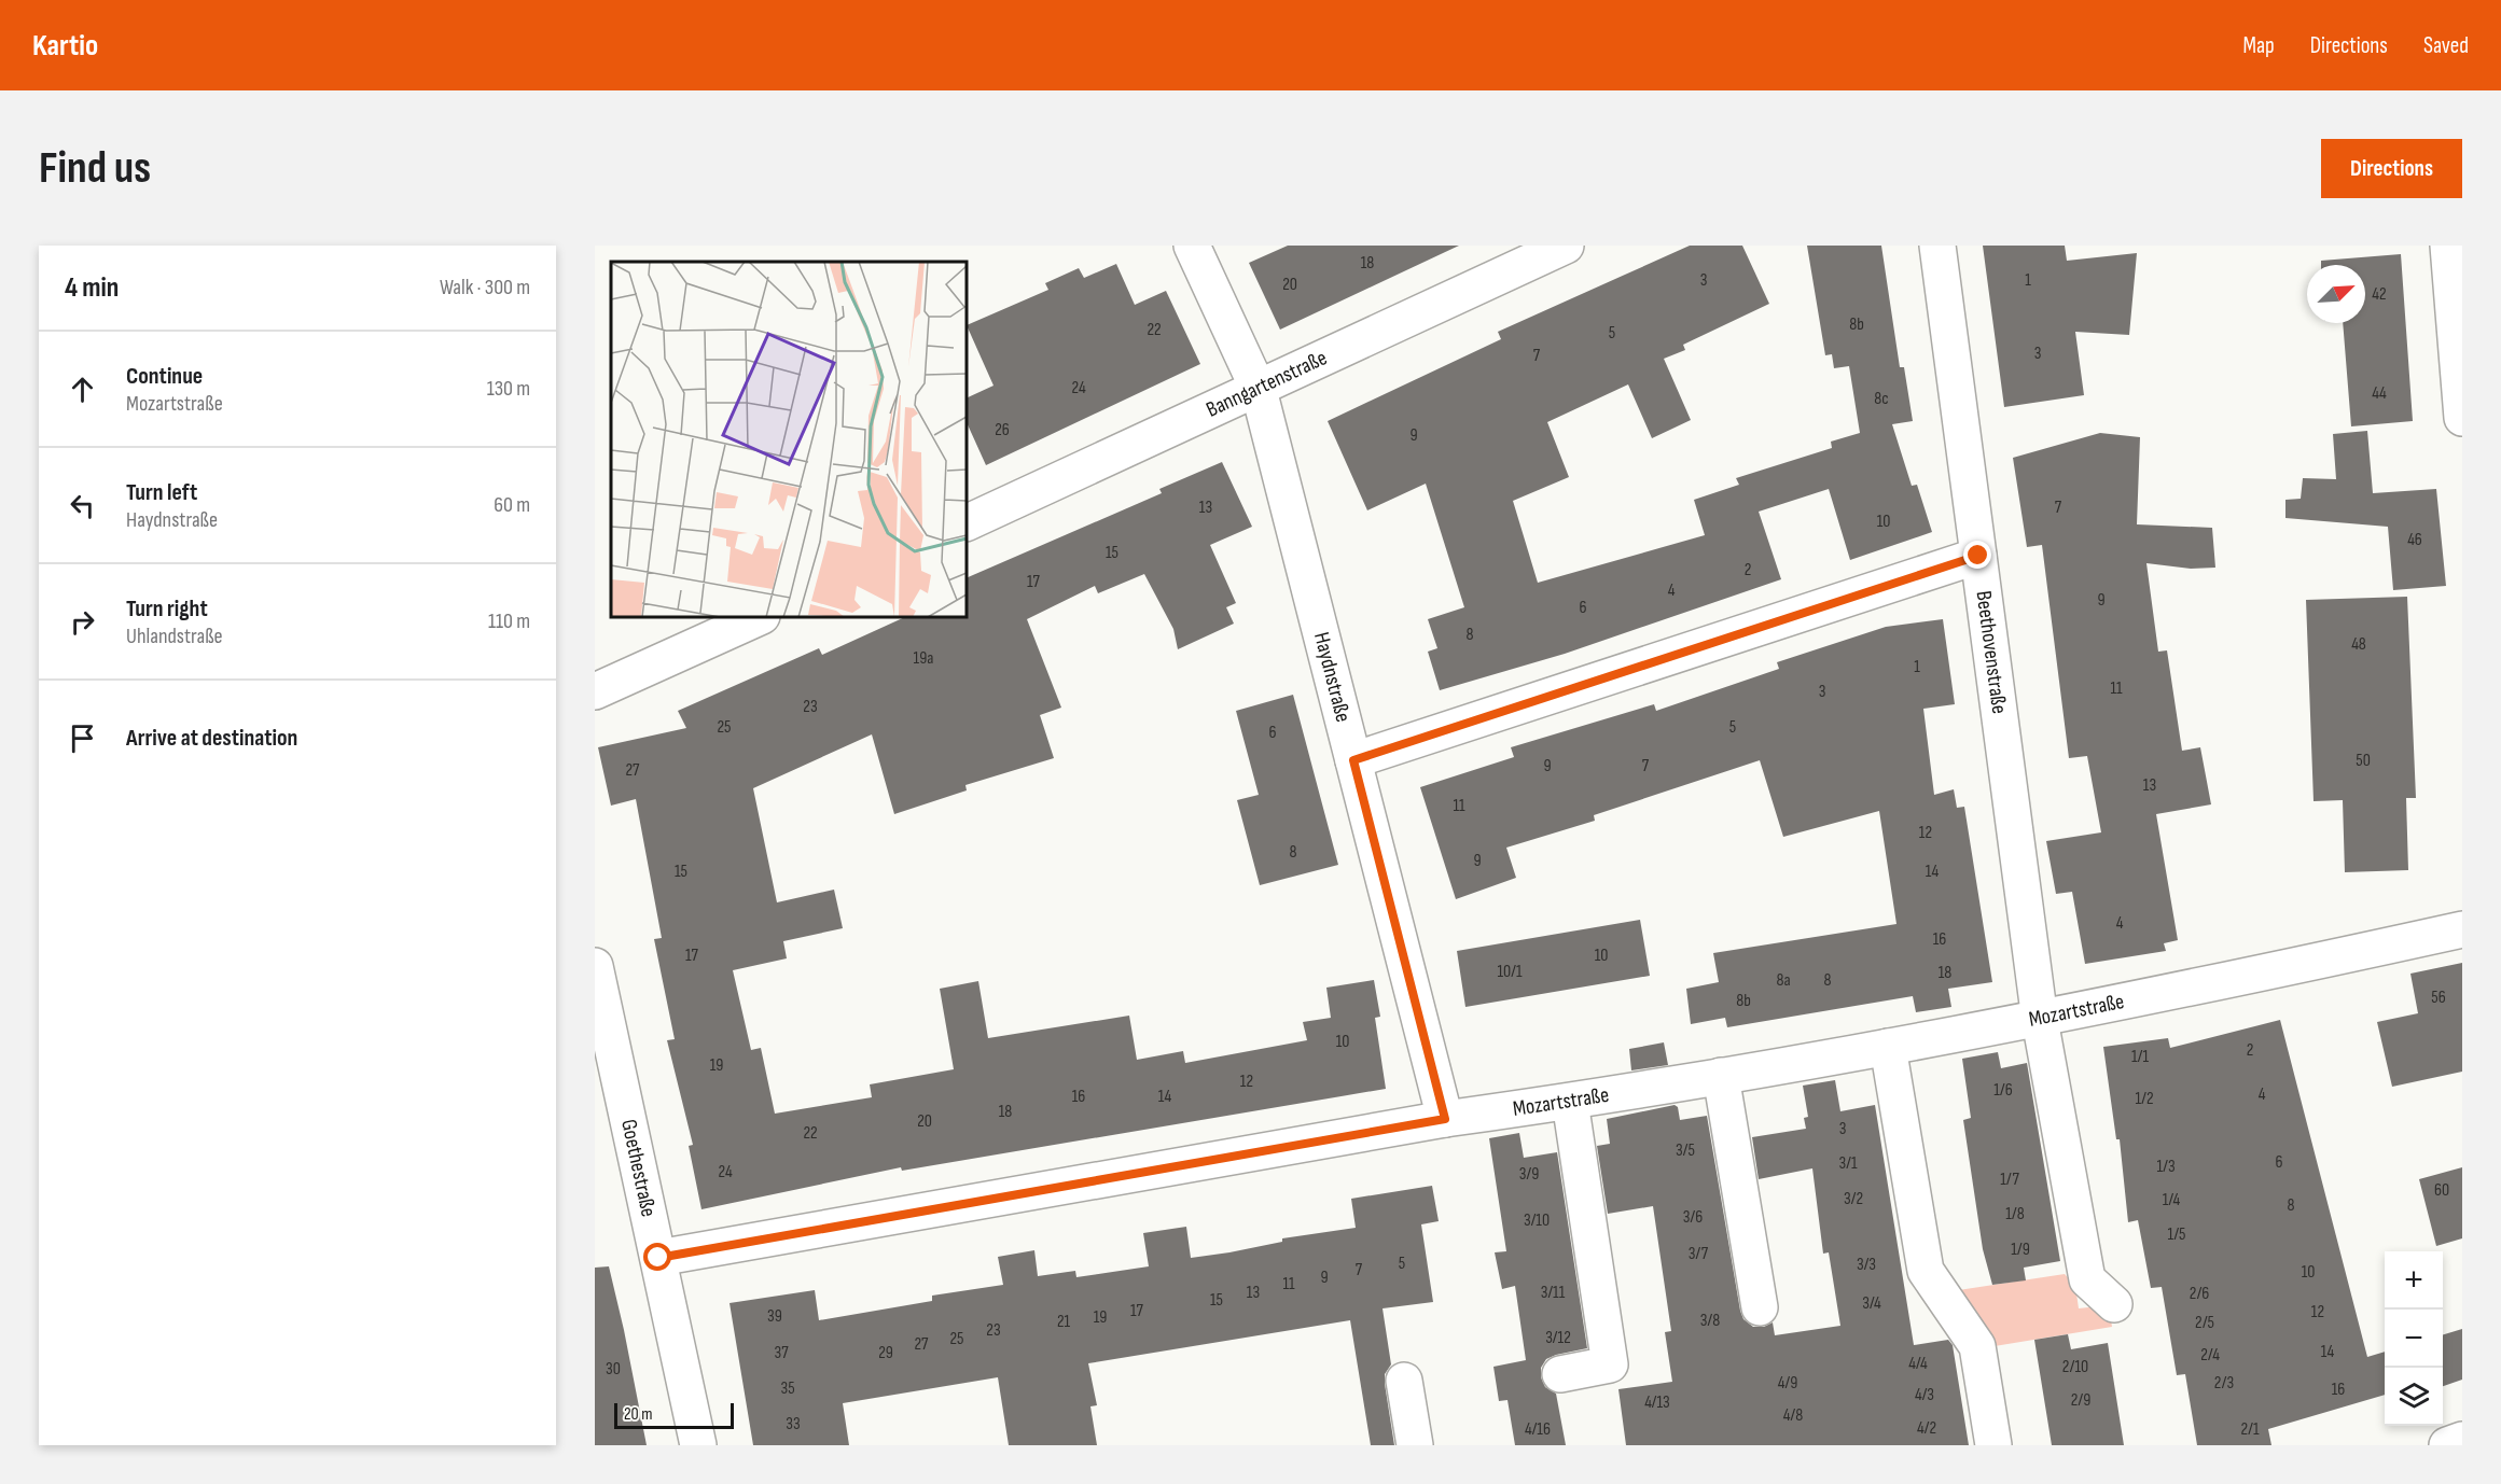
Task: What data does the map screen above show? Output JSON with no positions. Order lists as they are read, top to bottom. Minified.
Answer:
{"streets":{"street":["Banngartenstraße","Beethovenstraße","Haydnstraße","Mozartstraße","Goethestraße"]},"crossings":[["Banngartenstraße","Haydnstraße"],["Beethovenstraße","Mozartstraße"],["Haydnstraße","Mozartstraße"],["Mozartstraße","Goethestraße"]],"house_numbers":["18","3","1","20","42","8b","22","5","3","7","24","44","8c","26","9","13","7","10","46","15","2","17","4","9","6","8","48","19a","1","11","3","23","25","5","6","50","9","7","27","13","11","12","8","9","15","14","4","16","17","10","10/1","18","8a","8","56","8b","10","2","1/1","19","12","1/6","4","16","14","1/2","18","20","3","22","3/5","6","3/1","1/3","24","3/9","1/7","60","3/2","1/4","8","1/8","3/6","3/10","1/5","1/9","3/7","5","3/3","7","10","9","11","13","3/11","2/6","15","3/4","17","12","39","19","3/8","21","2/5","23","3/12","25","27","14","37","29","2/4","4/4","2/10","30","4/9","2/3","35","16","4/3","2/9","4/13","4/8","33","4/2","4/16","2/1"],"scale_bar":"20 m","north":"top right","page":{"header":"Kartio","nav":["Map","Directions","Saved"],"buttons":"Directions","title":"Find us","heading":["4 min","Walk · 300 m"],"list":[["Continue","Mozartstraße","130 m"],["Turn left","Haydnstraße","60 m"],["Turn right","Uhlandstraße","110 m"],"Arrive at destination"],"map_buttons":["+","−"],"scale":"20 m"}}
